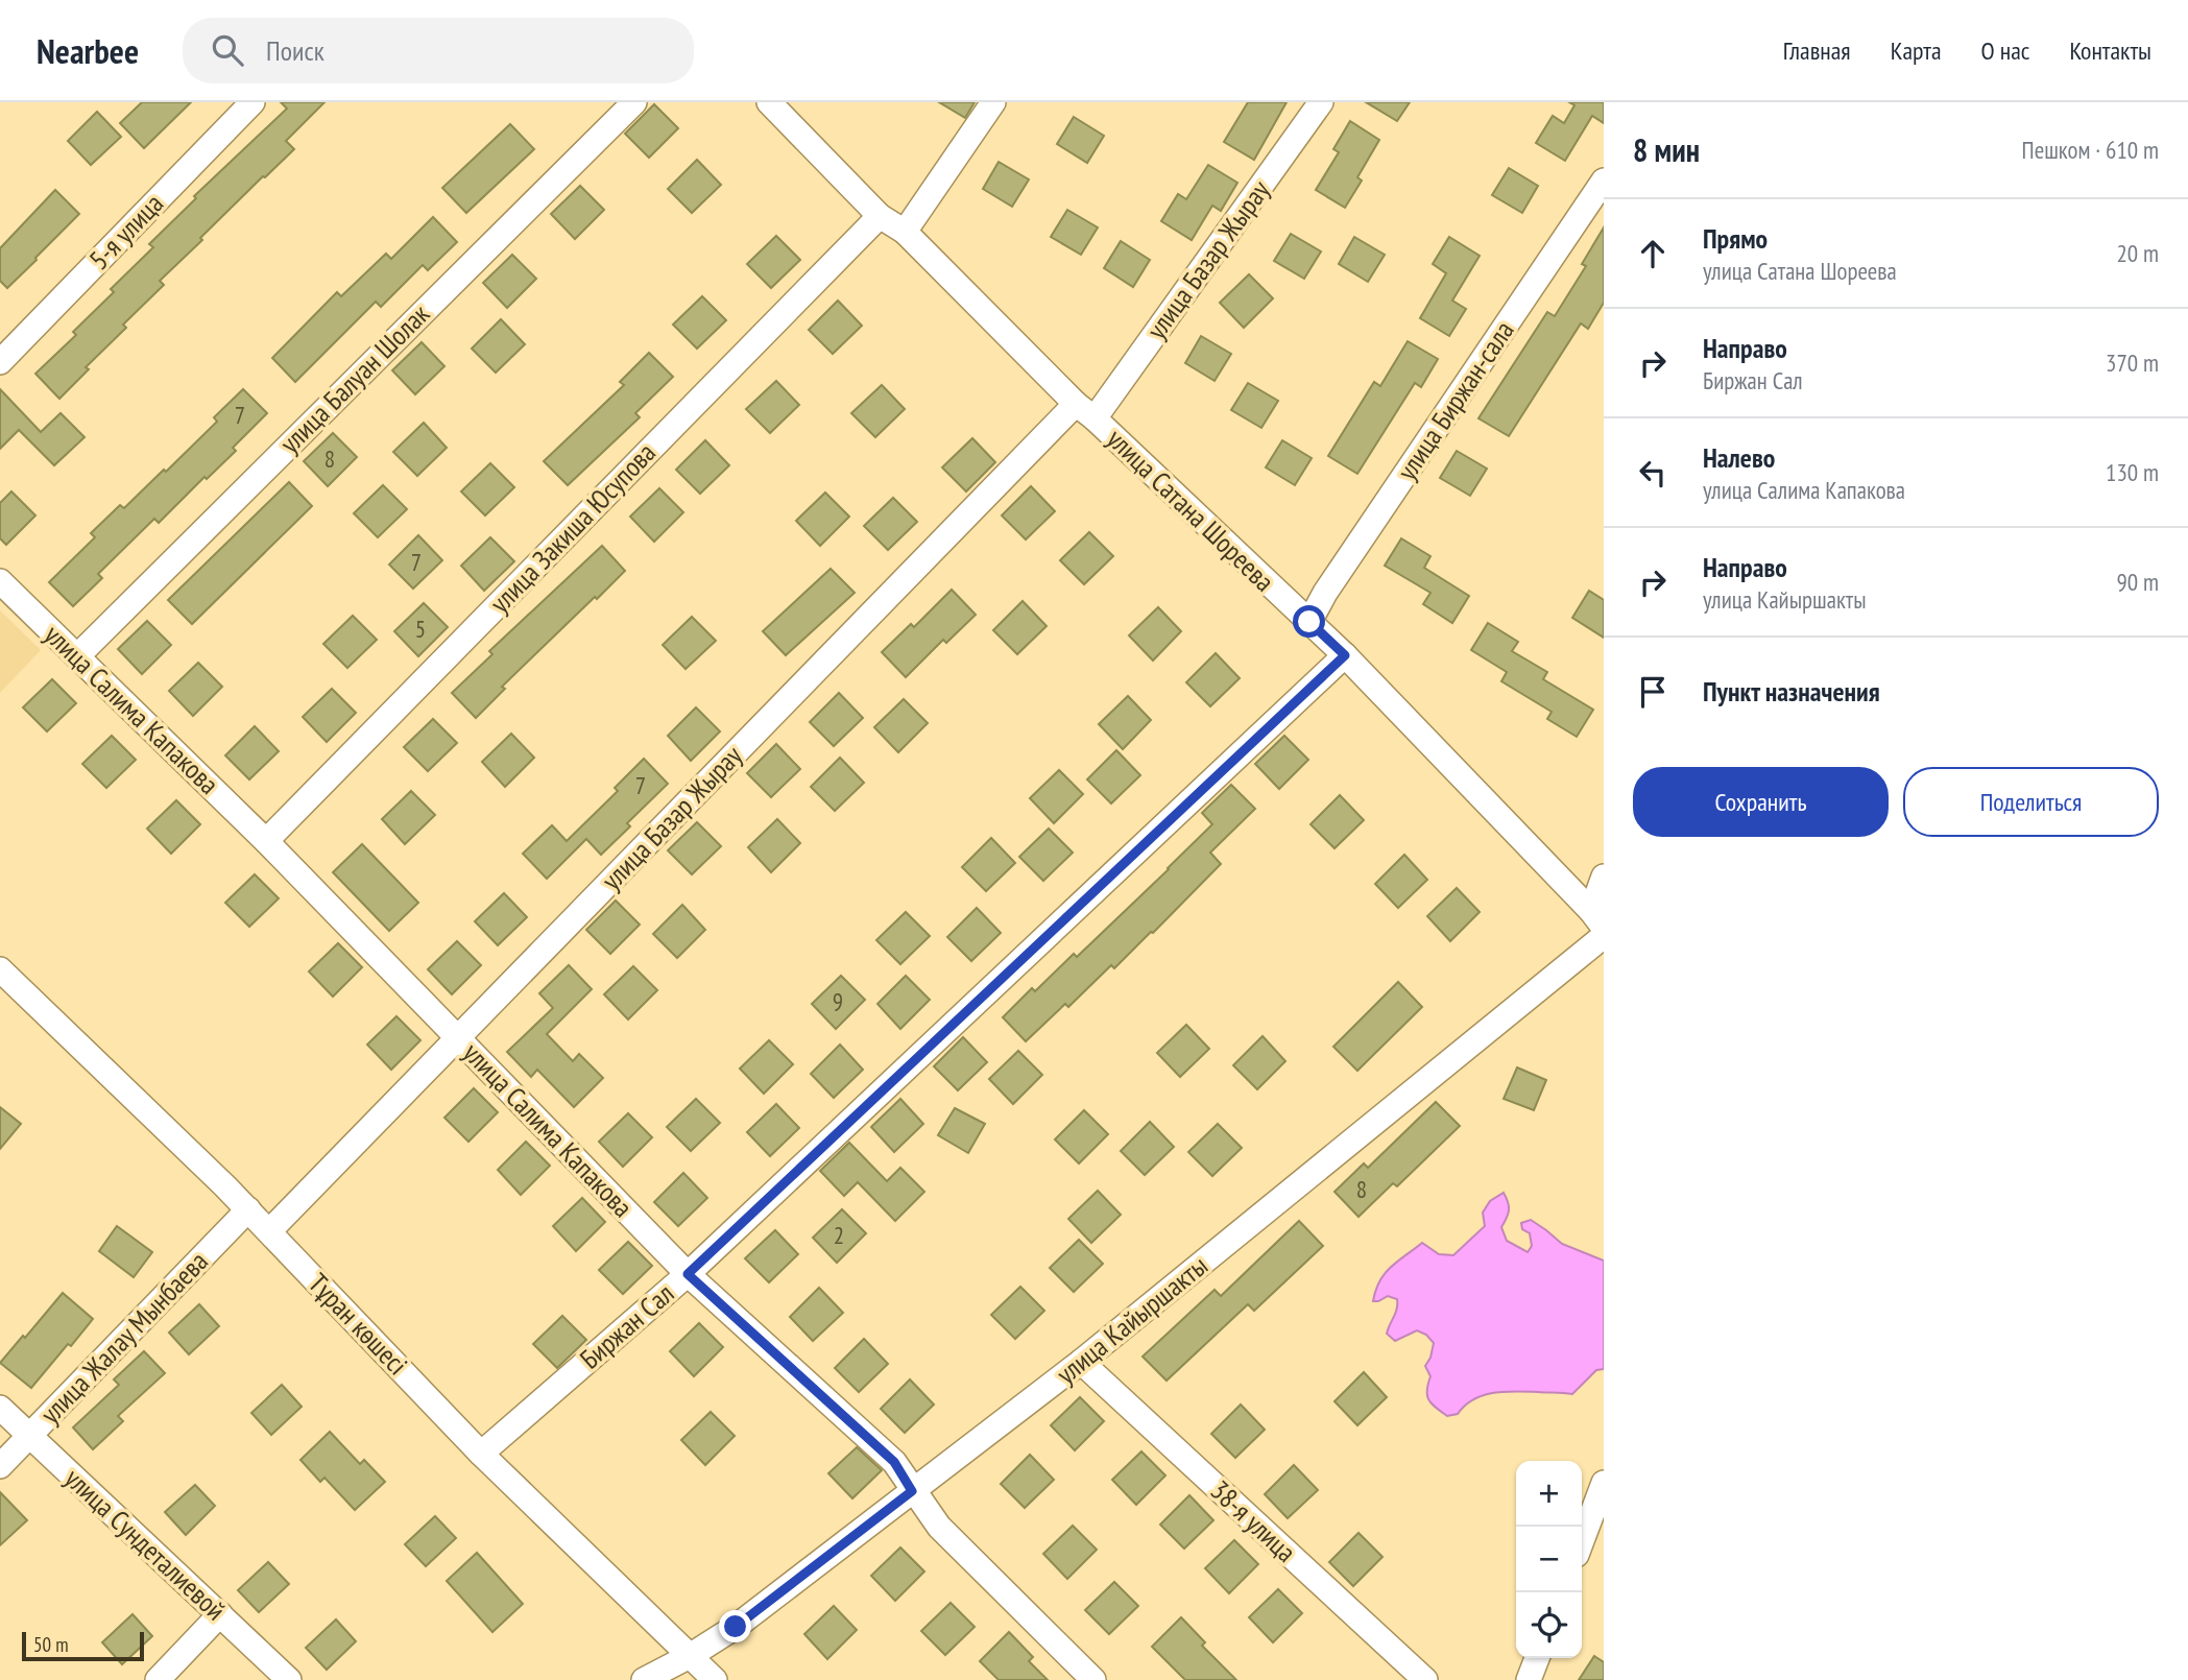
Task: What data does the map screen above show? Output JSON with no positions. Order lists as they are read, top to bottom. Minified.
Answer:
{"streets":{"street":["5-я улица","улица Базар Жырау","улица Балуан Шолак","улица Биржан-сала","улица Сатана Шореева","улица Закиша Юсупова","улица Салима Капакова","улица Кайыршакты","Тұран көшесі","Биржан Сал","улица Жалау Мынбаева","38-я улица","улица Сундеталиевой"]},"crossings":[["улица Базар Жырау","улица Сатана Шореева"],["улица Базар Жырау","улица Салима Капакова"],["улица Базар Жырау","Тұран көшесі"],["улица Балуан Шолак","улица Салима Капакова"],["улица Биржан-сала","улица Сатана Шореева"],["улица Сатана Шореева","улица Закиша Юсупова"],["улица Сатана Шореева","Биржан Сал"],["улица Закиша Юсупова","улица Салима Капакова"],["улица Салима Капакова","улица Кайыршакты"],["улица Салима Капакова","Биржан Сал"],["улица Кайыршакты","Тұран көшесі"],["улица Кайыршакты","38-я улица"],["Тұран көшесі","Биржан Сал"],["Тұран көшесі","улица Жалау Мынбаева"],["улица Жалау Мынбаева","улица Сундеталиевой"]],"house_numbers":["7","8","7","5","7","9","8","2"],"scale_bar":"50 m","page":{"header":"Nearbee","search":"Поиск","nav":["Главная","Карта","О нас","Контакты"],"heading":["8 мин","Пешком · 610 m"],"list":[["Прямо","улица Сатана Шореева","20 m"],["Направо","Биржан Сал","370 m"],["Налево","улица Салима Капакова","130 m"],["Направо","улица Кайыршакты","90 m"],"Пункт назначения"],"buttons":["Сохранить","Поделиться"],"map_buttons":["+","−"],"scale":"50 m"}}
